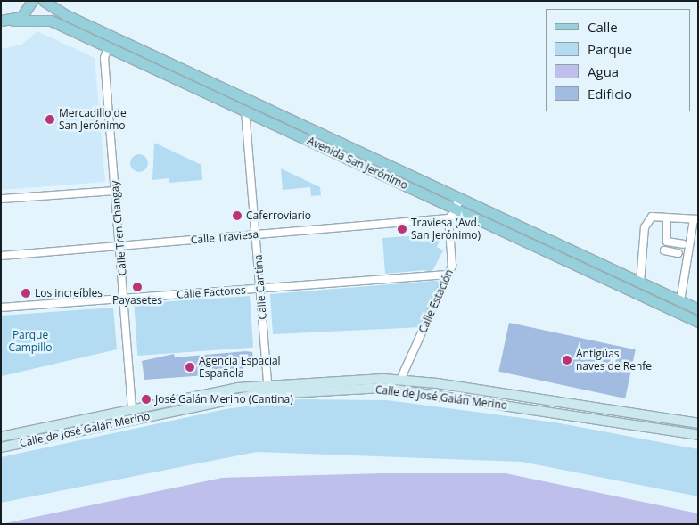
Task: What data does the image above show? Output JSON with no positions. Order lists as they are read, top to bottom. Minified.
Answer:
{"streets":{"main road":["Avenida San Jerónimo","Calle de José Galán Merino"],"street":["Calle Tren Changay","Calle Traviesa","Calle Cantina","Calle Factores","Calle Estación"]},"crossings":[["Avenida San Jerónimo","Calle Tren Changay"],["Avenida San Jerónimo","Calle Traviesa"],["Avenida San Jerónimo","Calle Cantina"],["Calle Tren Changay","Calle Traviesa"],["Calle Tren Changay","Calle Factores"],["Calle Tren Changay","Calle de José Galán Merino"],["Calle Traviesa","Calle Cantina"],["Calle Traviesa","Calle Estación"],["Calle Cantina","Calle Factores"],["Calle Cantina","Calle de José Galán Merino"],["Calle Factores","Calle Estación"],["Calle Estación","Calle de José Galán Merino"]],"parks":["Parque Campillo"],"places":["Mercadillo de San Jerónimo","Caferroviario","Traviesa (Avd. San Jerónimo)","Payasetes","Los increíbles","Antigüas naves de Renfe","Agencia Espacial Española","José Galán Merino (Cantina)"],"legend":["Calle","Parque","Agua","Edificio"]}
